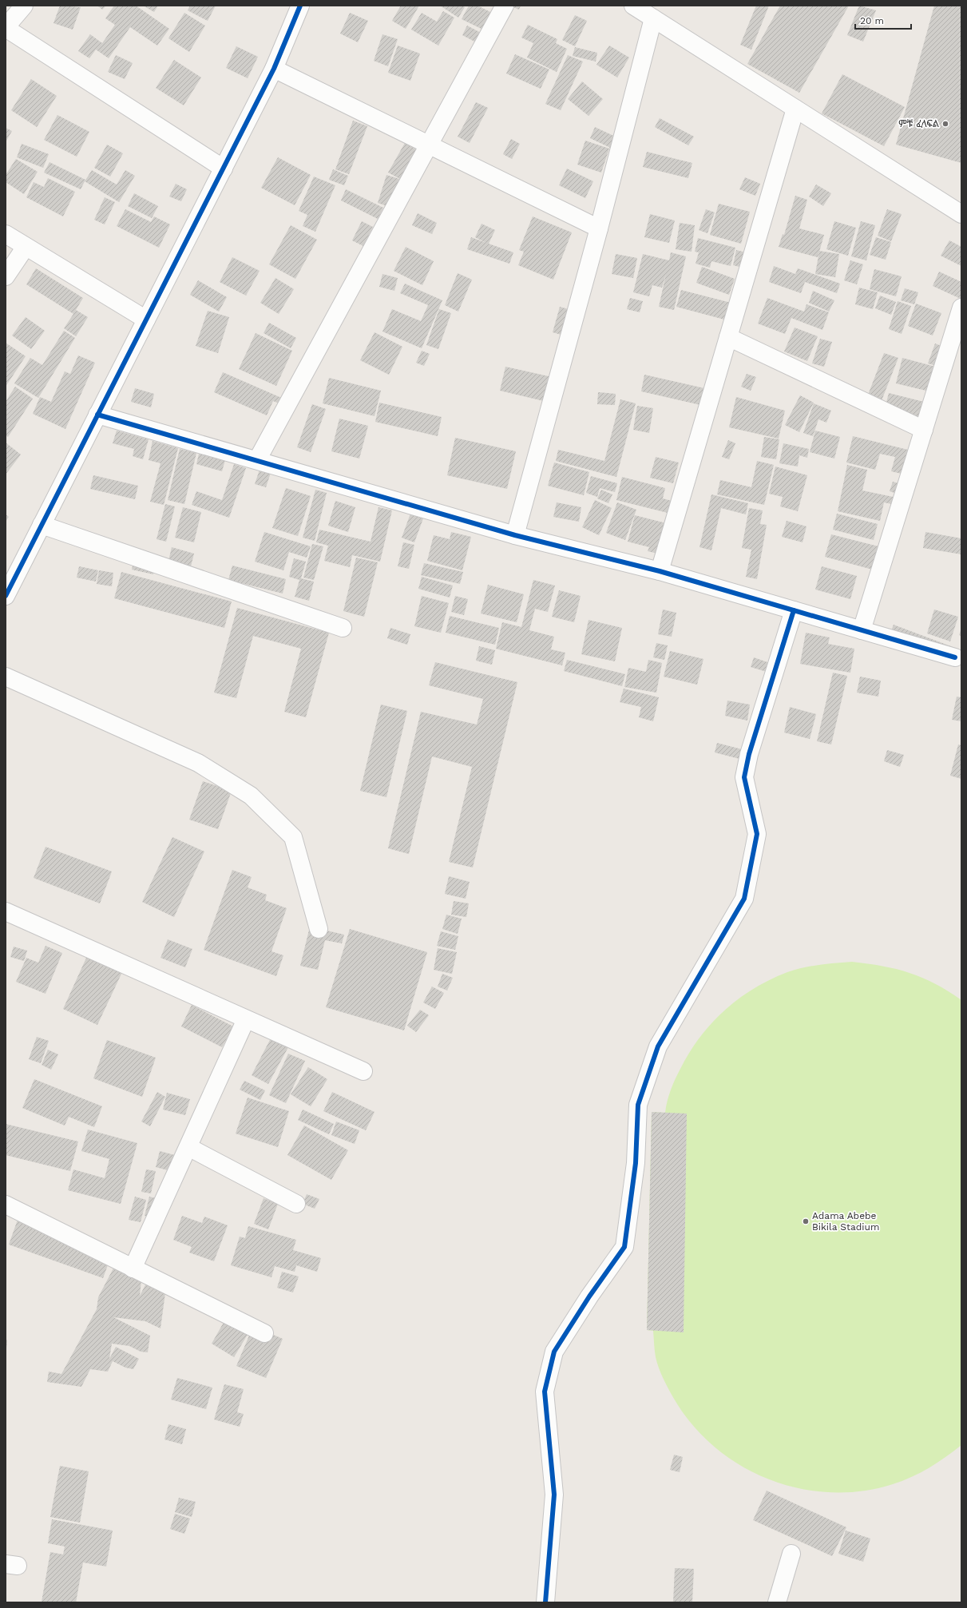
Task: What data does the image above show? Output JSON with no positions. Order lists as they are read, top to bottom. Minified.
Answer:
{"places":["ምቹ ፈላፍል","Adama Abebe Bikila Stadium"],"scale_bar":"20 m"}
